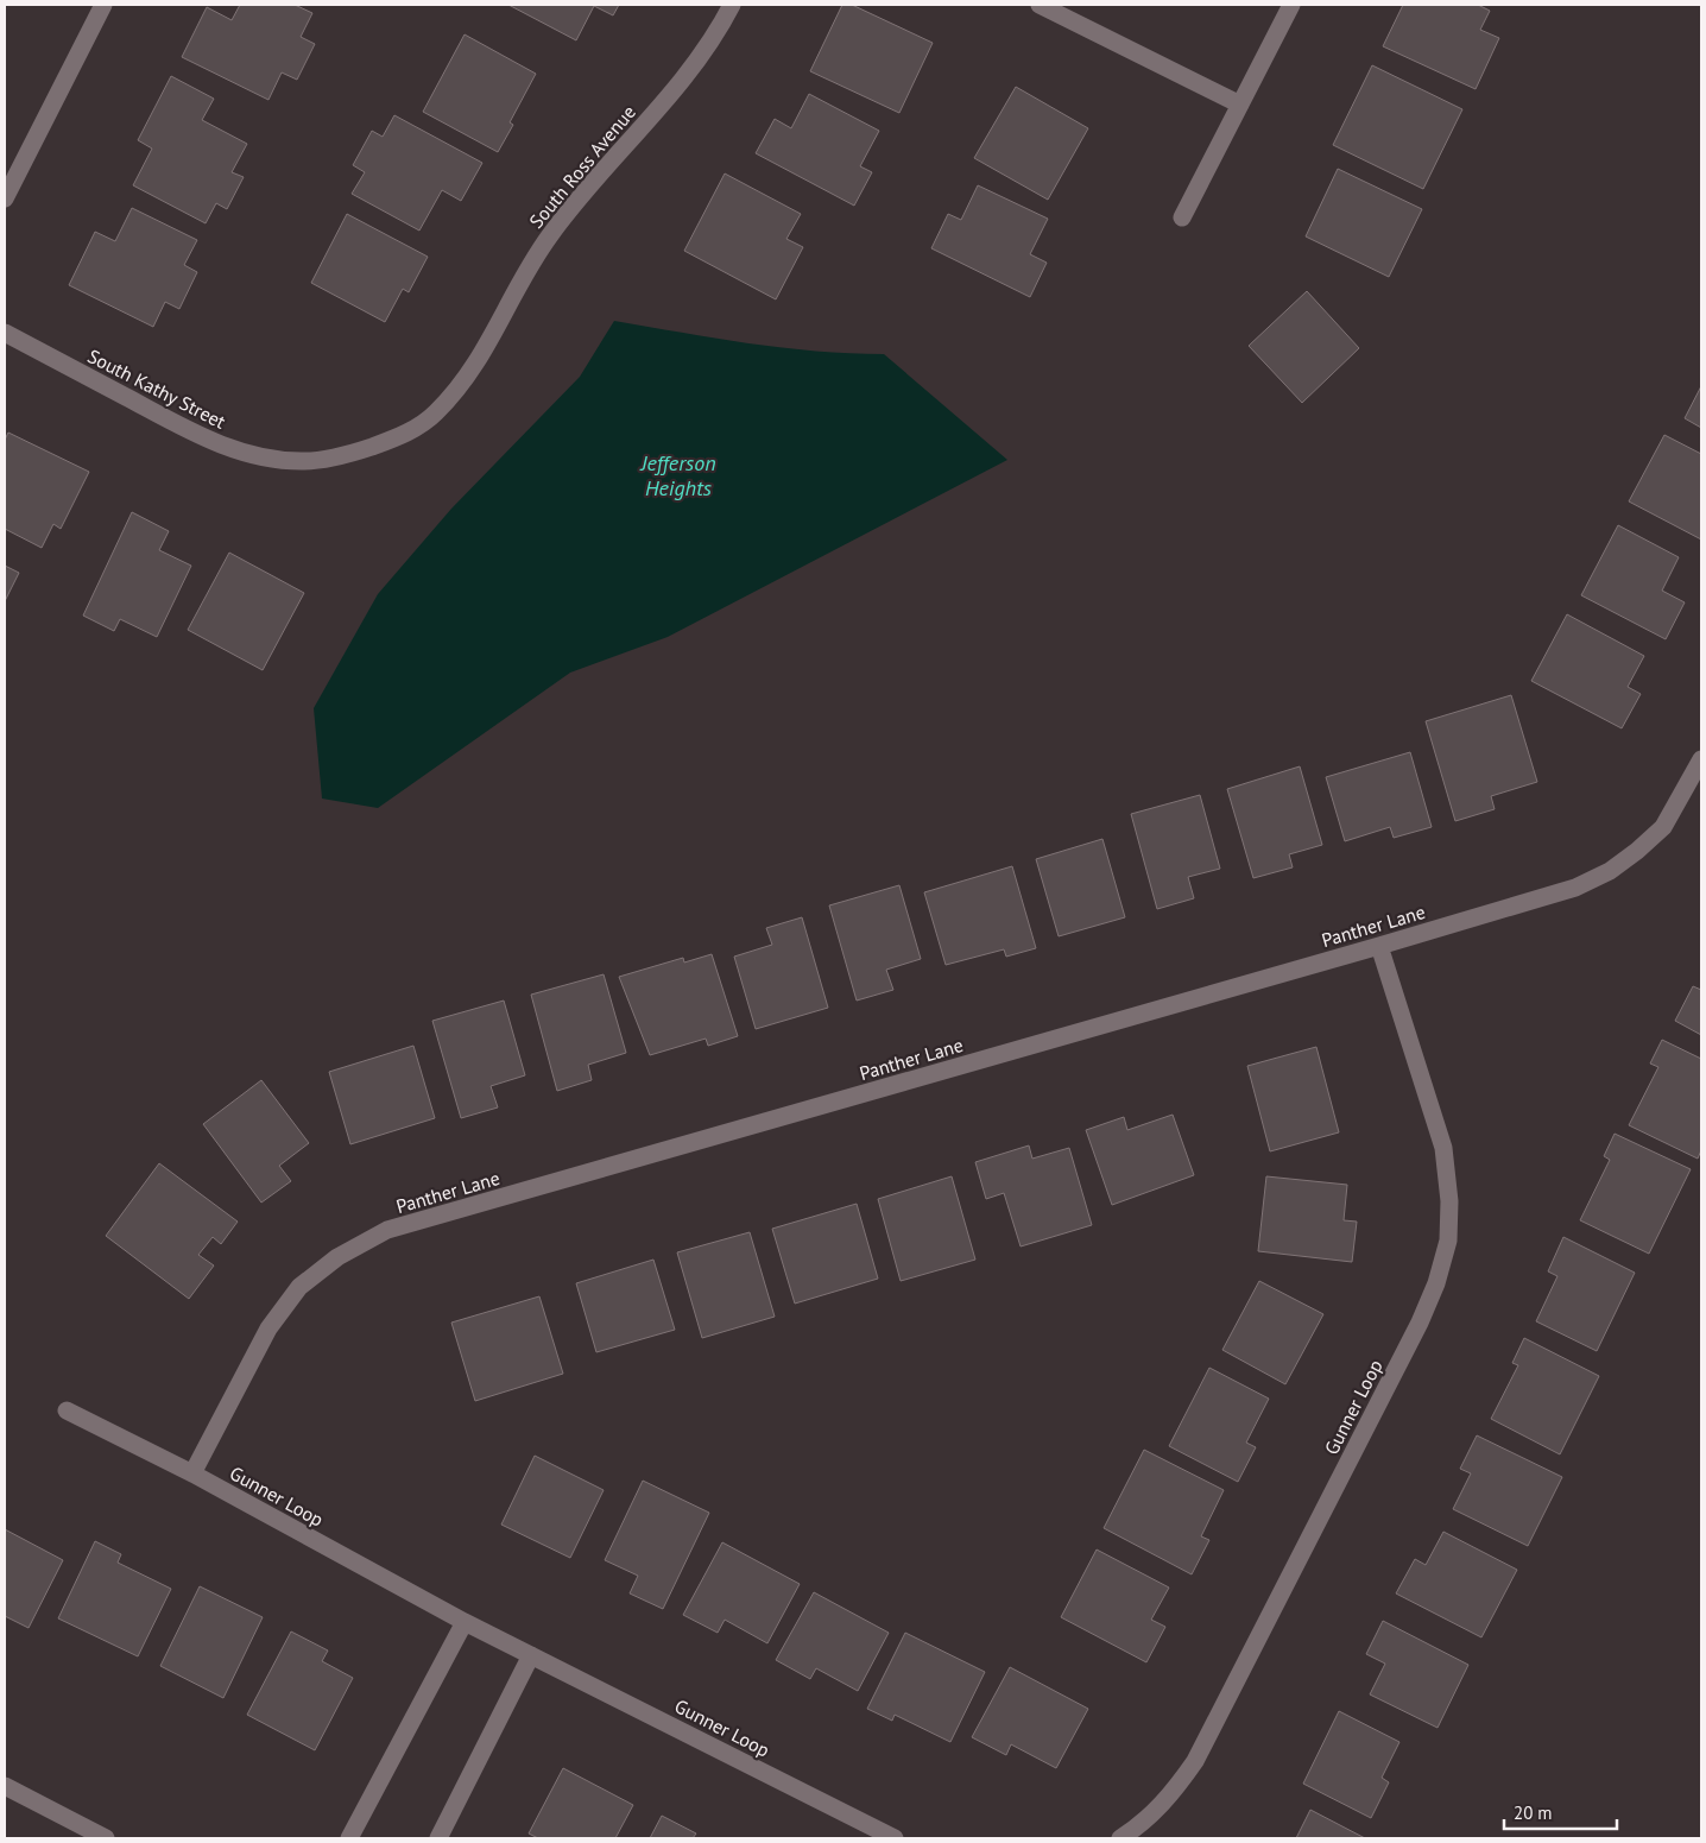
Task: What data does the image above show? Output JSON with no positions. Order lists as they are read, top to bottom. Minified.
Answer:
{"streets":{"street":["South Ross Avenue","South Kathy Street","Panther Lane","Gunner Loop"]},"crossings":[["South Ross Avenue","South Kathy Street"],["Panther Lane","Gunner Loop"]],"water":["Jefferson Heights"],"scale_bar":"20 m"}
